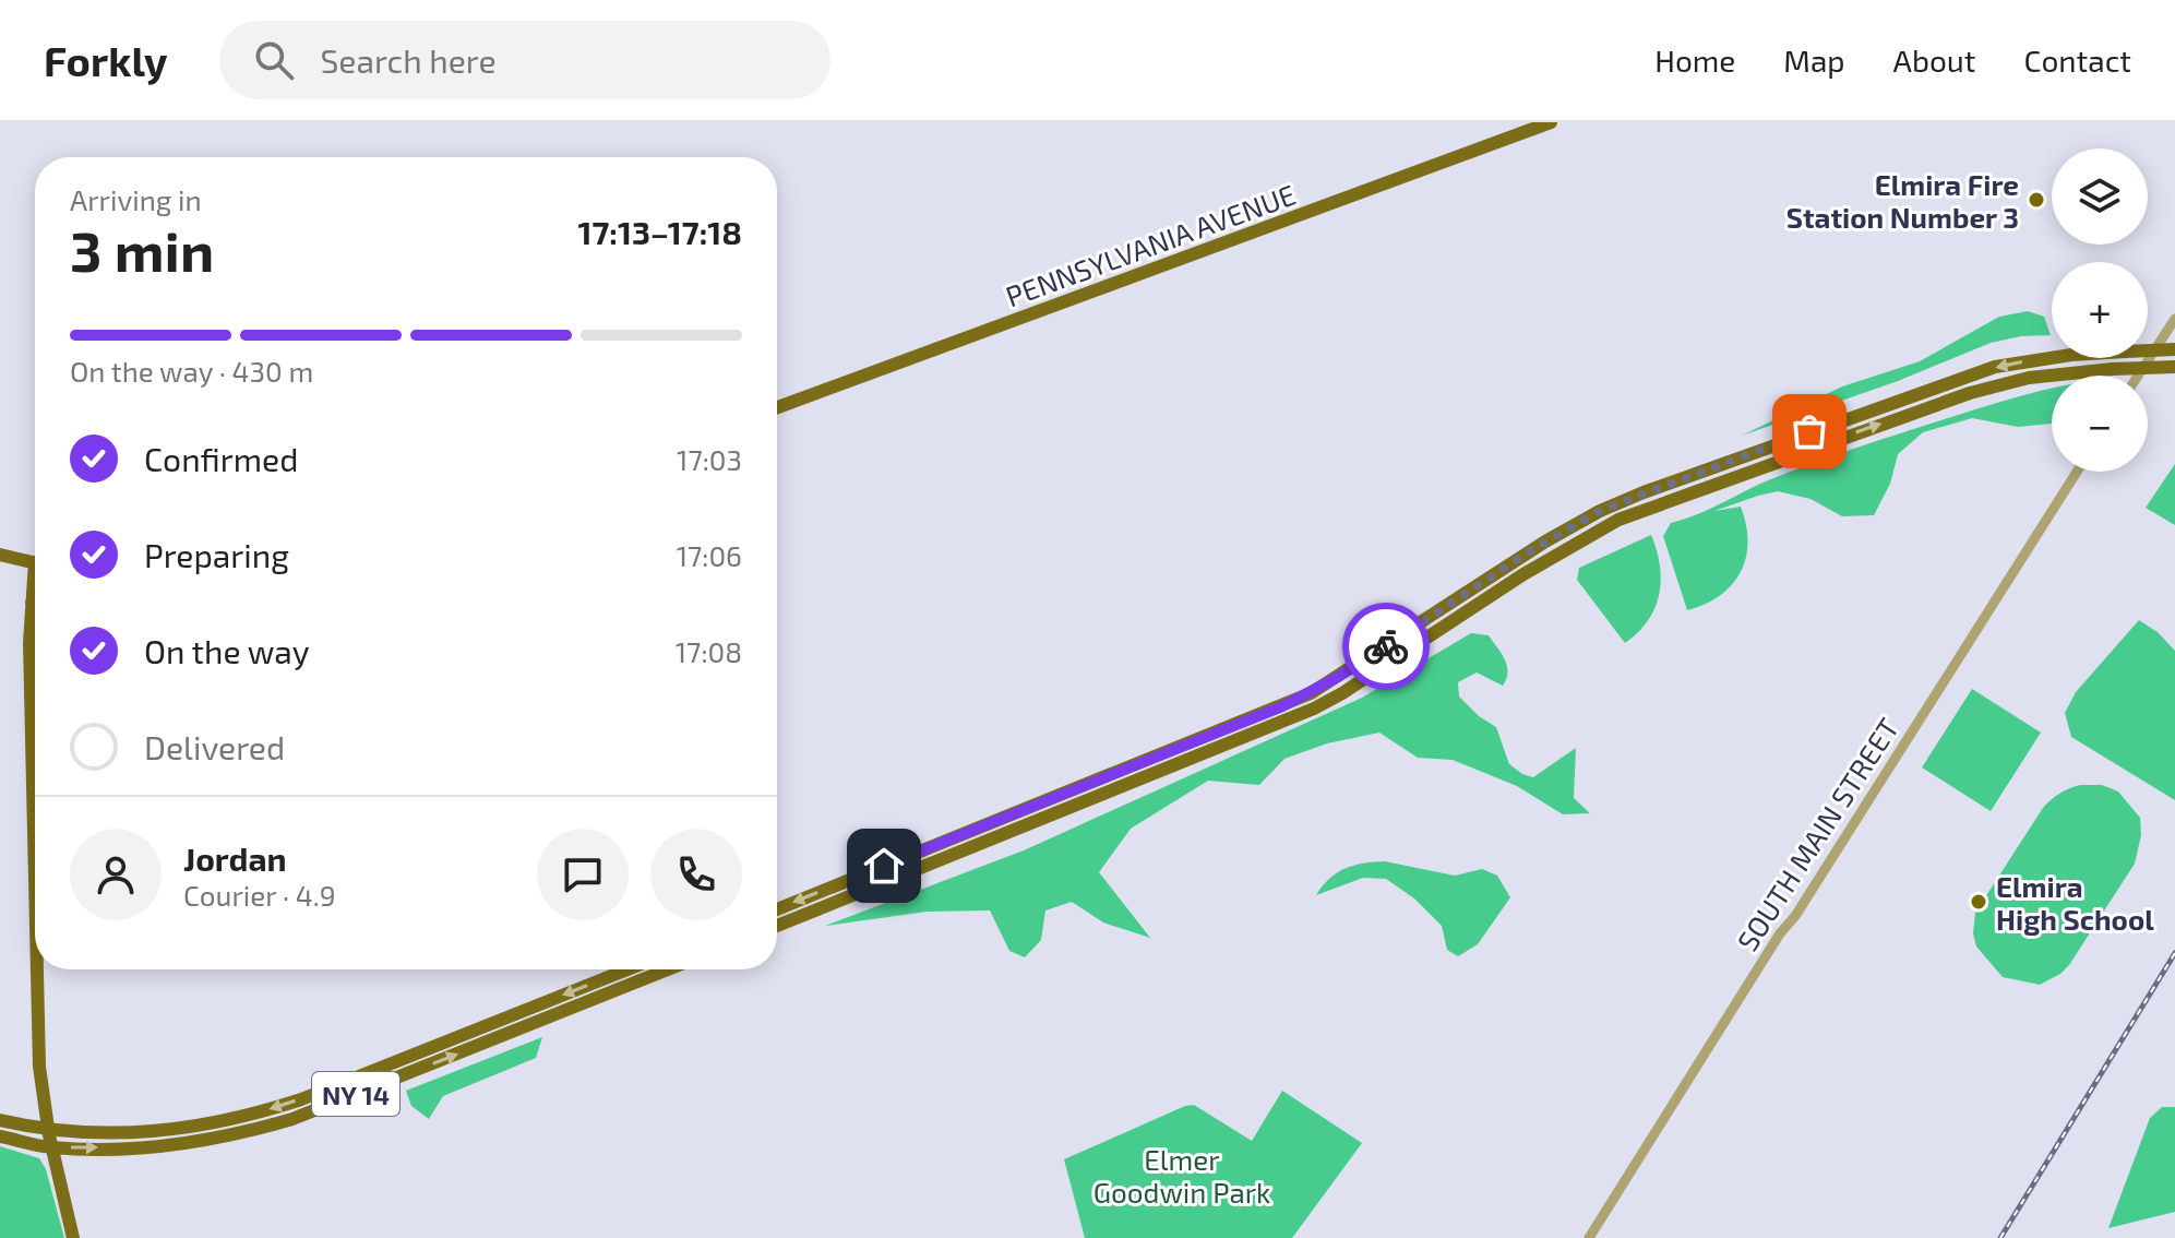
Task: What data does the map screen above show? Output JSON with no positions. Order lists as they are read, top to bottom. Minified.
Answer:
{"streets":{"main road":["PENNSYLVANIA AVENUE","NY 14"],"street":["SOUTH MAIN STREET"]},"parks":["Elmer Goodwin Park"],"places":["Elmira Fire Station Number 3","Elmira High School"],"page":{"header":"Forkly","search":"Search here","nav":["Home","Map","About","Contact"],"map_buttons":["+","−"],"heading":["3 min","Arriving in","17:13–17:18"],"panel":["Jordan","Courier · 4.9"],"bar":"On the way · 430 m","list":[["Confirmed","17:03"],["Preparing","17:06"],["On the way","17:08"],"Delivered"]}}
